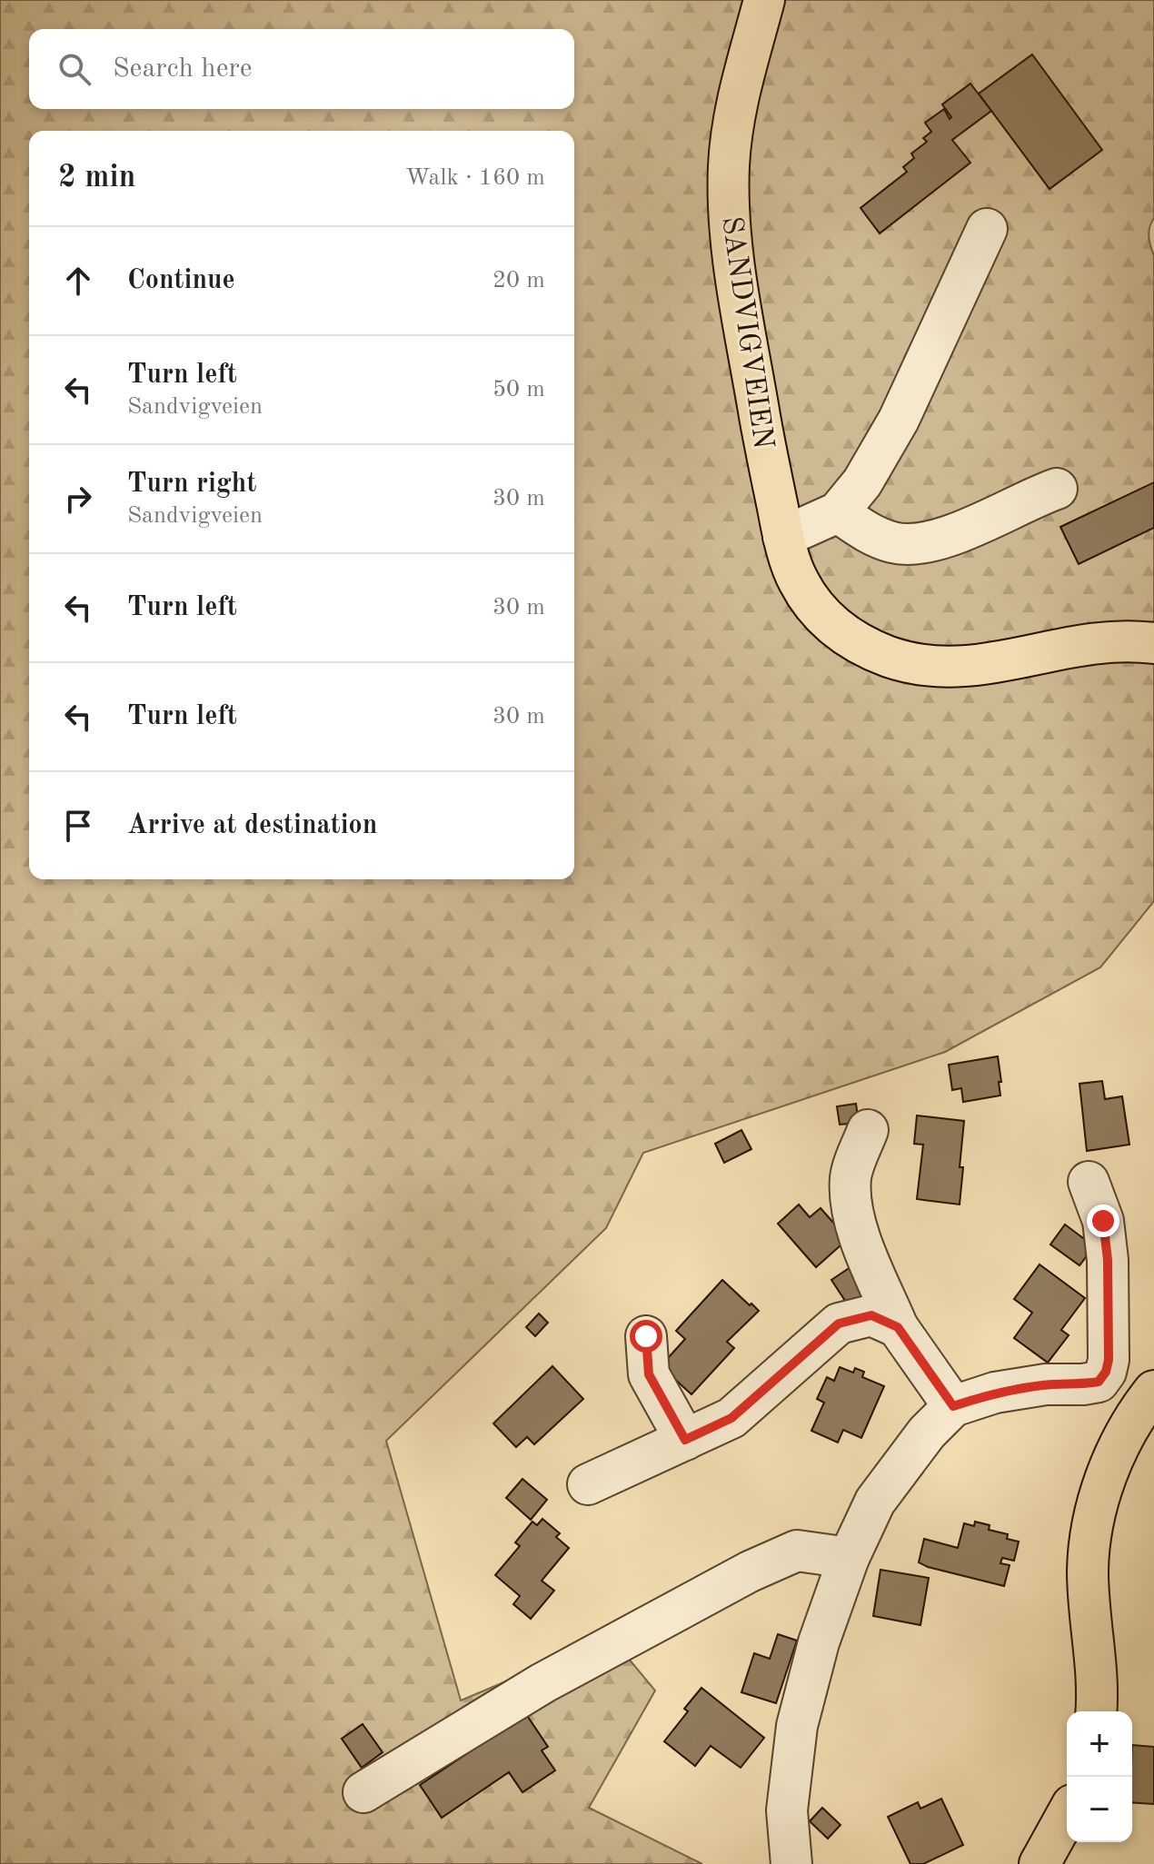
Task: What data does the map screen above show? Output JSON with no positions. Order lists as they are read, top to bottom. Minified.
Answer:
{"streets":{"main road":["SANDVIGVEIEN"]},"page":{"search":"Search here","heading":["2 min","Walk · 160 m"],"list":[["Continue","20 m"],["Turn left","Sandvigveien","50 m"],["Turn right","Sandvigveien","30 m"],["Turn left","30 m"],["Turn left","30 m"],"Arrive at destination"],"map_buttons":["+","−"]}}
